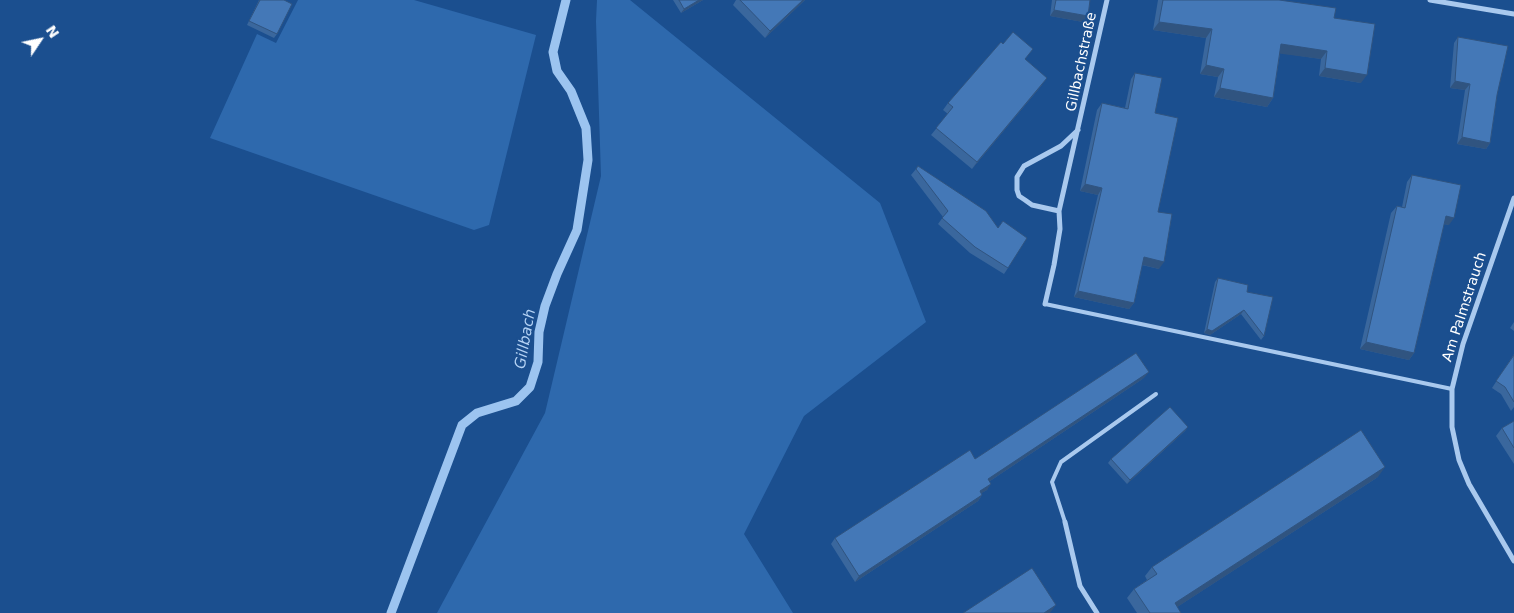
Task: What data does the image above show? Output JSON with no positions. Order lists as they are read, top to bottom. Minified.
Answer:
{"streets":{"street":["Gillbachstraße","Am Palmstrauch"]},"water":["Gillbach"],"north":"top right"}
